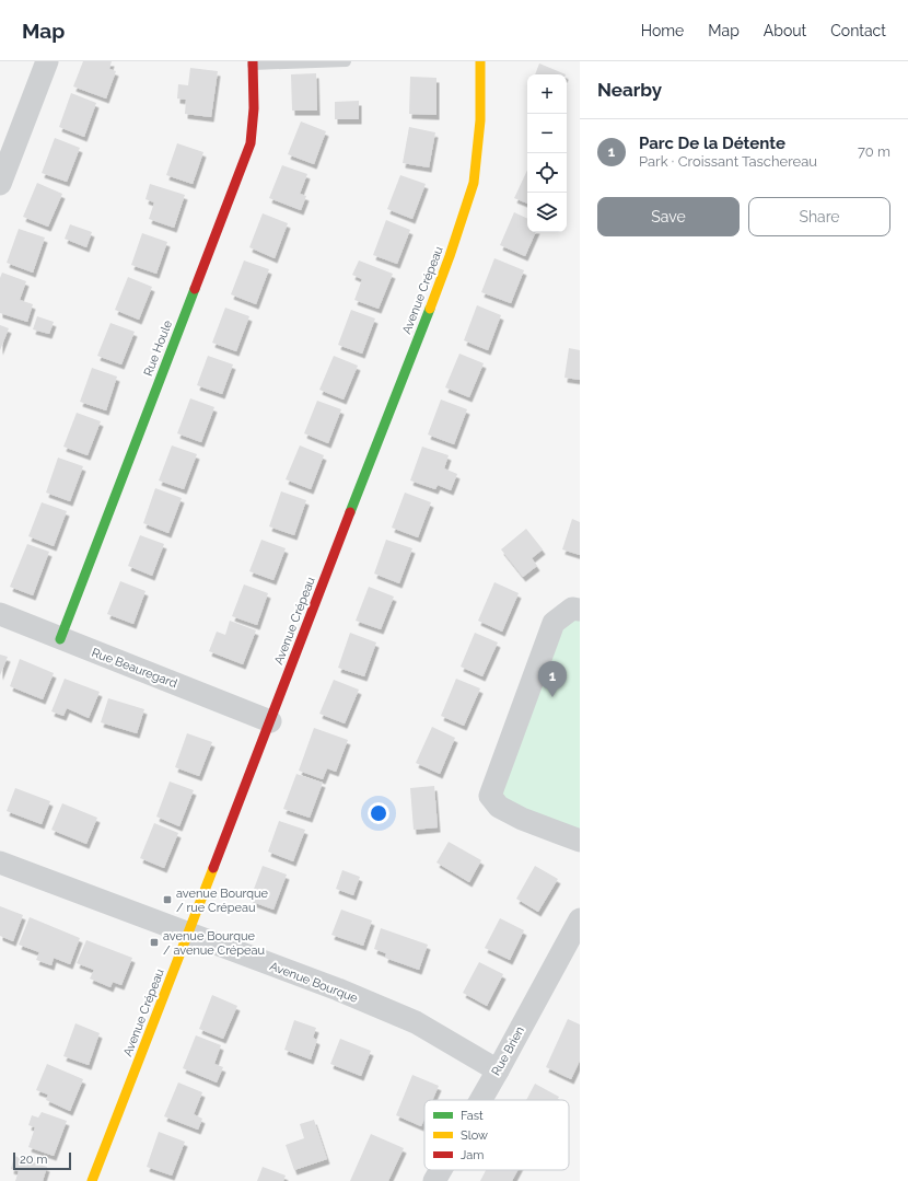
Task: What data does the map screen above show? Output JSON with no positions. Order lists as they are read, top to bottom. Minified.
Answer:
{"streets":{"street":["Avenue Crépeau","Rue Houle","Rue Beauregard","Avenue Bourque","Rue Brien"]},"crossings":[["Avenue Crépeau","Rue Beauregard"],["Avenue Crépeau","Avenue Bourque"],["Rue Houle","Rue Beauregard"],["Avenue Bourque","Rue Brien"]],"places":{"transit":["avenue Bourque / rue Crépeau","avenue Bourque / avenue Crépeau"]},"legend":["Fast","Slow","Jam"],"scale_bar":"20 m","page":{"header":"Map","nav":["Home","Map","About","Contact"],"heading":"Nearby","map_buttons":["+","−"],"list":[{"mark":"1","name":"Parc De la Détente","note":"Park · Croissant Taschereau","value":"70 m"}],"buttons":["Save","Share"],"pins":"1","scale":"20 m"}}
